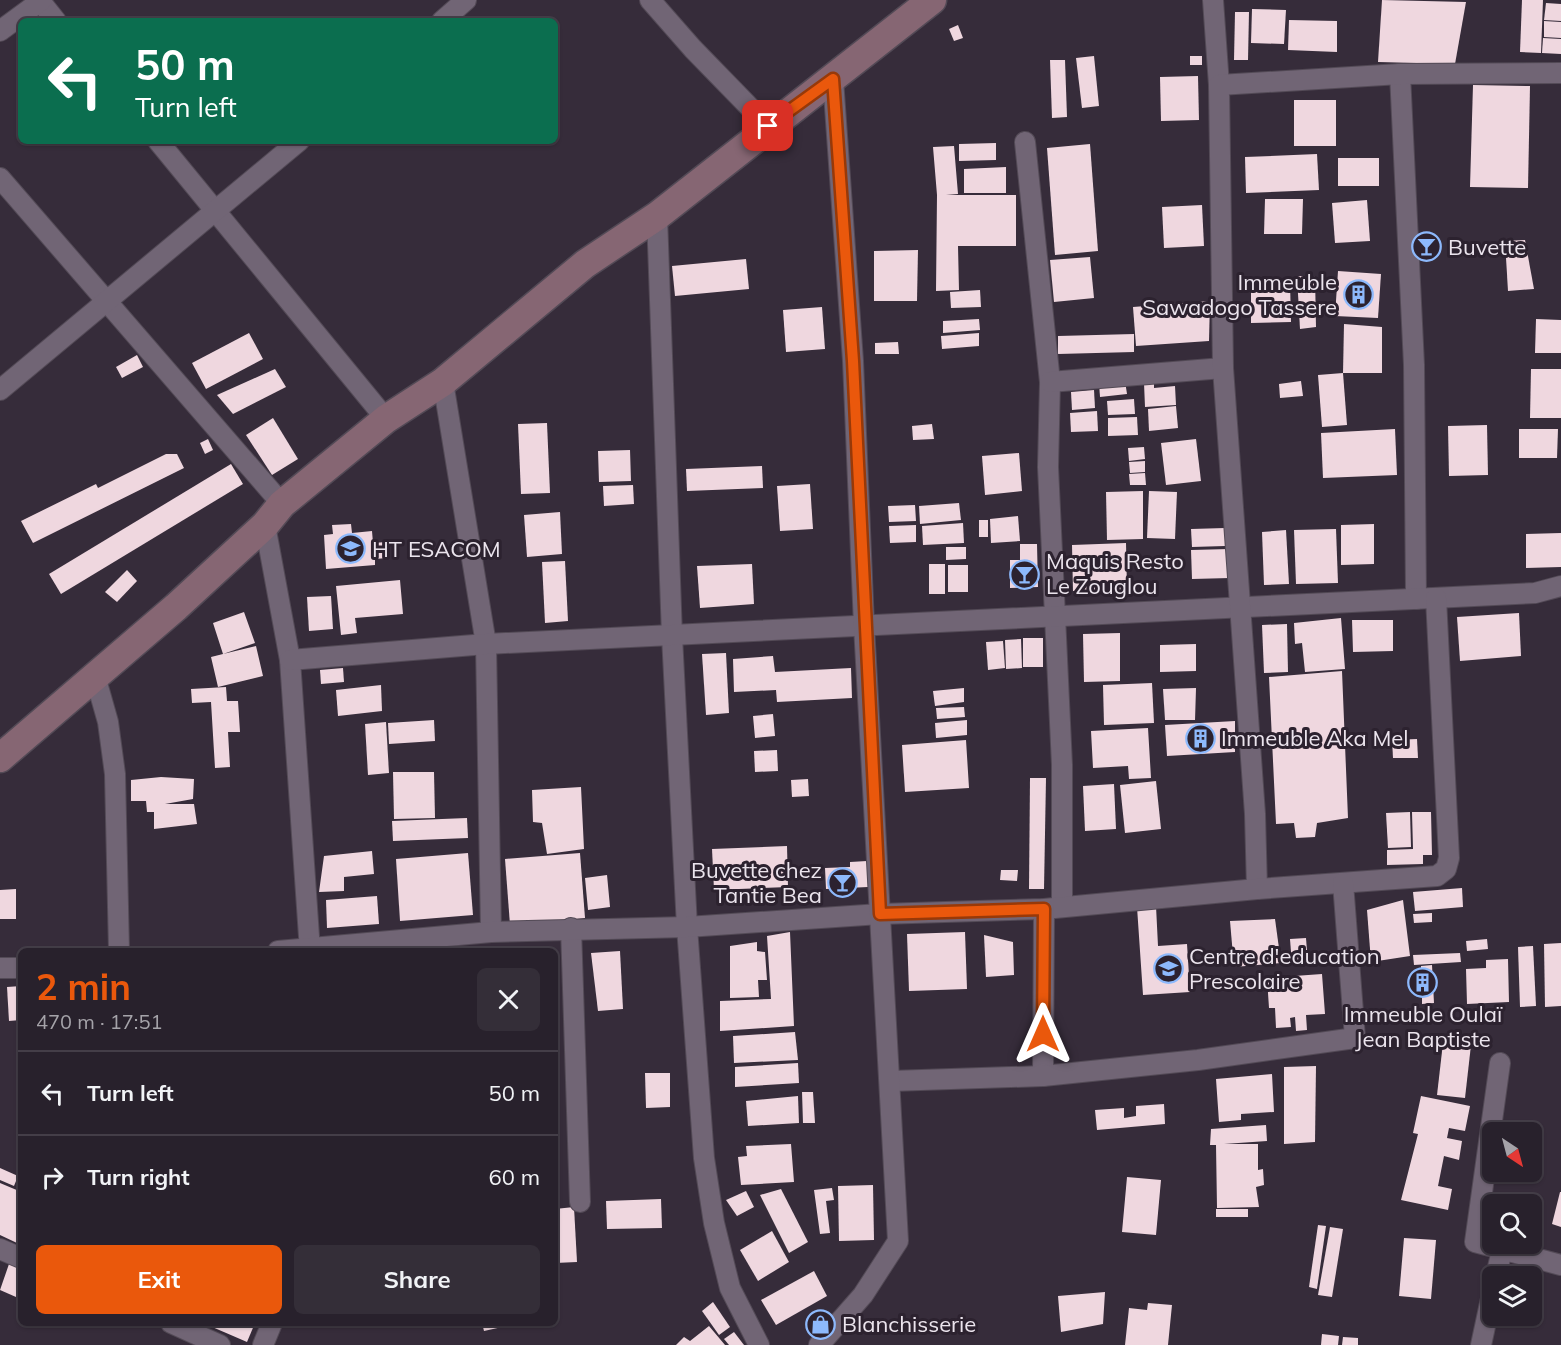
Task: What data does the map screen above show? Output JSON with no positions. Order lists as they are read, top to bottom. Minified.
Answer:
{"places":{"bar":["Buvette","Maquis Resto Le Zouglou","Buvette chez Tantie Bea"],"building":["Immeuble Sawadogo Tassere","Immeuble Aka Mel","Immeuble Oulaï Jean Baptiste"],"school or university":["HT ESACOM","Centre d'education Prescolaire"],"shop":["Blanchisserie"]},"north":"bottom right","page":{"turn":["50 m","Turn left"],"heading":["2 min","470 m · 17:51"],"list":[{"name":"Turn left","value":"50 m"},{"name":"Turn right","value":"60 m"}],"buttons":["Exit","Share"]}}
